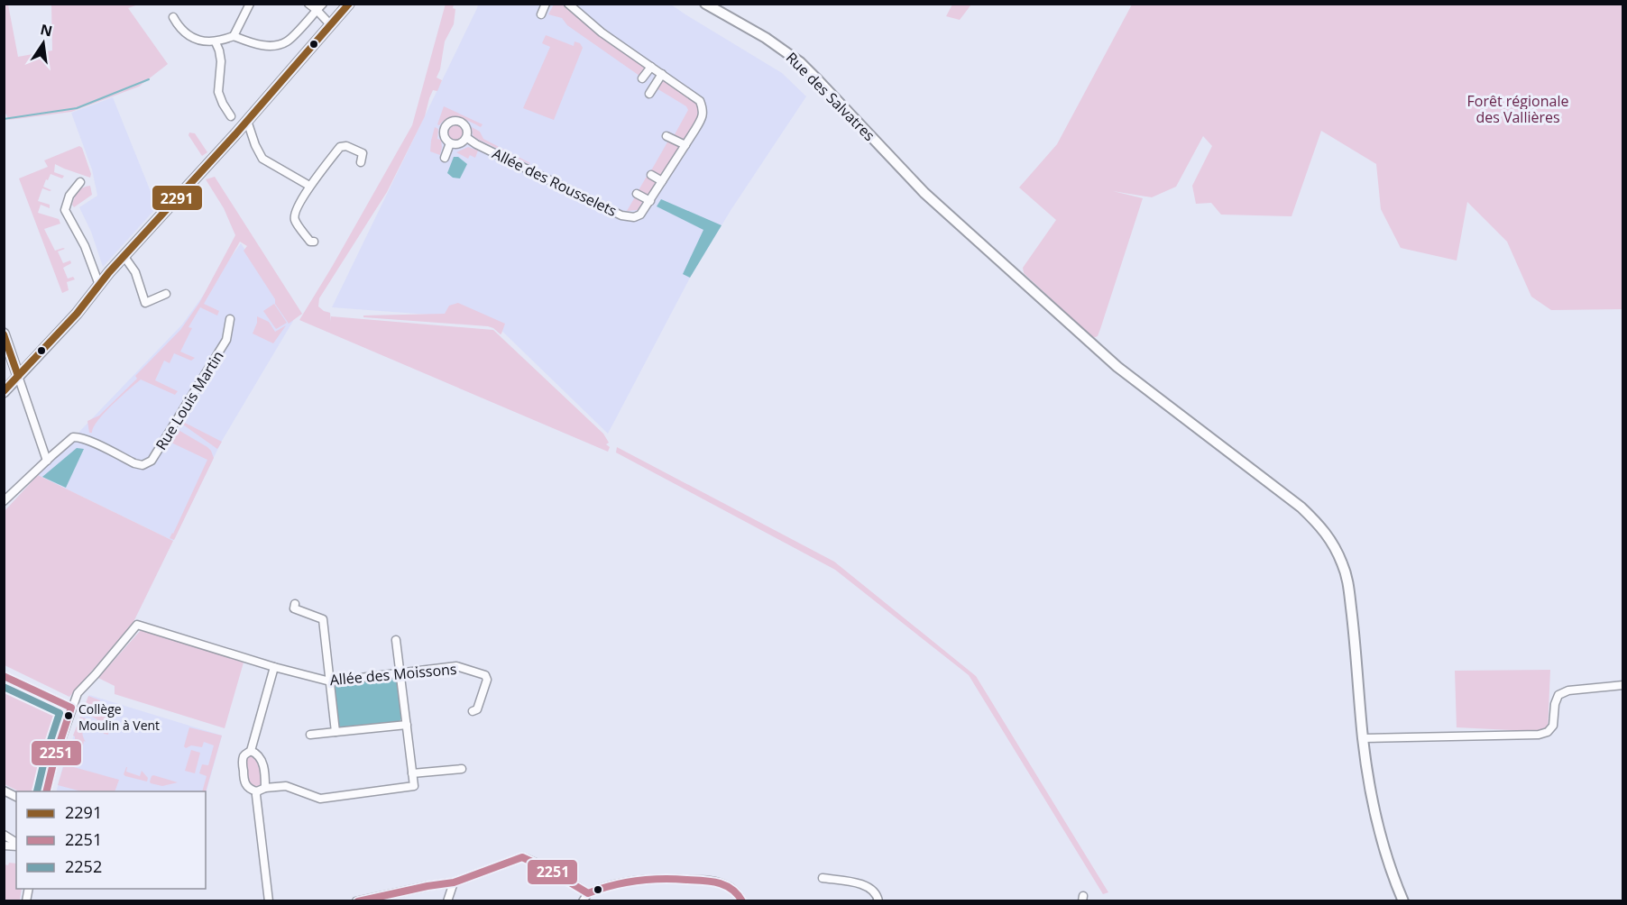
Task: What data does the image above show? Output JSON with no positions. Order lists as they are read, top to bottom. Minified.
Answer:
{"streets":{"street":["Rue des Salvatres","Allée des Rousselets","Rue Louis Martin","Allée des Moissons"]},"parks":["Forêt régionale des Vallières"],"places":["Collège Moulin à Vent"],"lines":["transit line 2291","transit line 2251","transit line 2252"],"legend":["2291","2251","2252"],"north":"top"}
